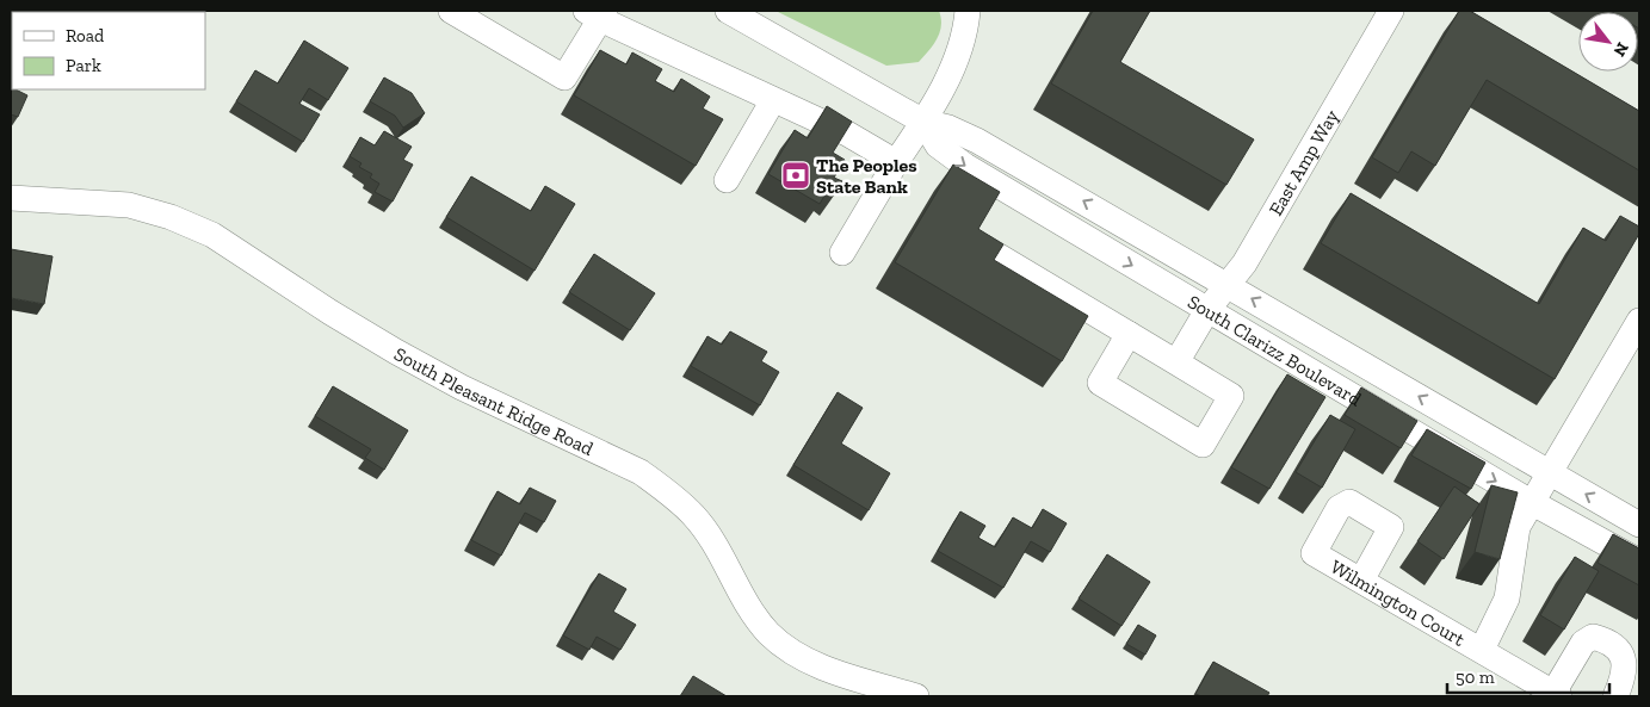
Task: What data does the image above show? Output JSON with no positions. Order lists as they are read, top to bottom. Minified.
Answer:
{"streets":{"street":["East Amp Way","South Clarizz Boulevard","South Pleasant Ridge Road","Wilmington Court"]},"crossings":[["East Amp Way","South Clarizz Boulevard"],["South Clarizz Boulevard","Wilmington Court"]],"places":{"bank":["The Peoples State Bank"]},"legend":["Road","Park"],"scale_bar":"50 m","north":"bottom right"}
